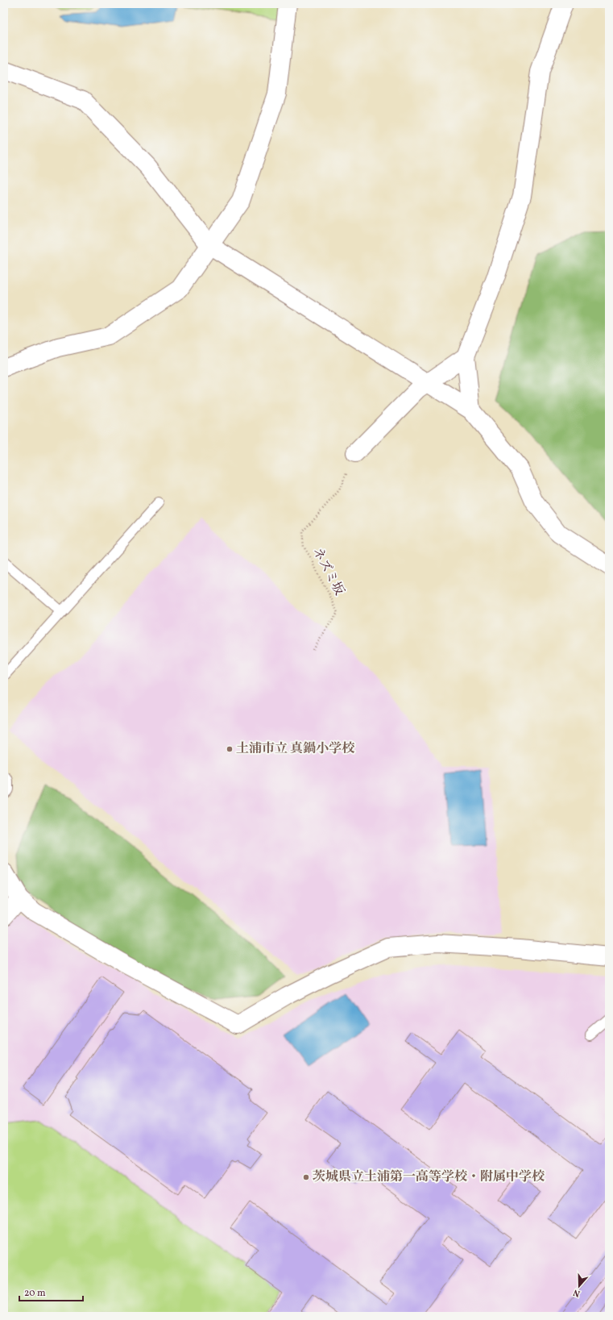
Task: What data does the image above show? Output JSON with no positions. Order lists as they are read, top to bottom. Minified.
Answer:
{"streets":{"path":["ネズミ坂"]},"places":["土浦市立 真鍋小学校","茨城県立土浦第一高等学校・附属中学校"],"scale_bar":"20 m","north":"bottom"}
